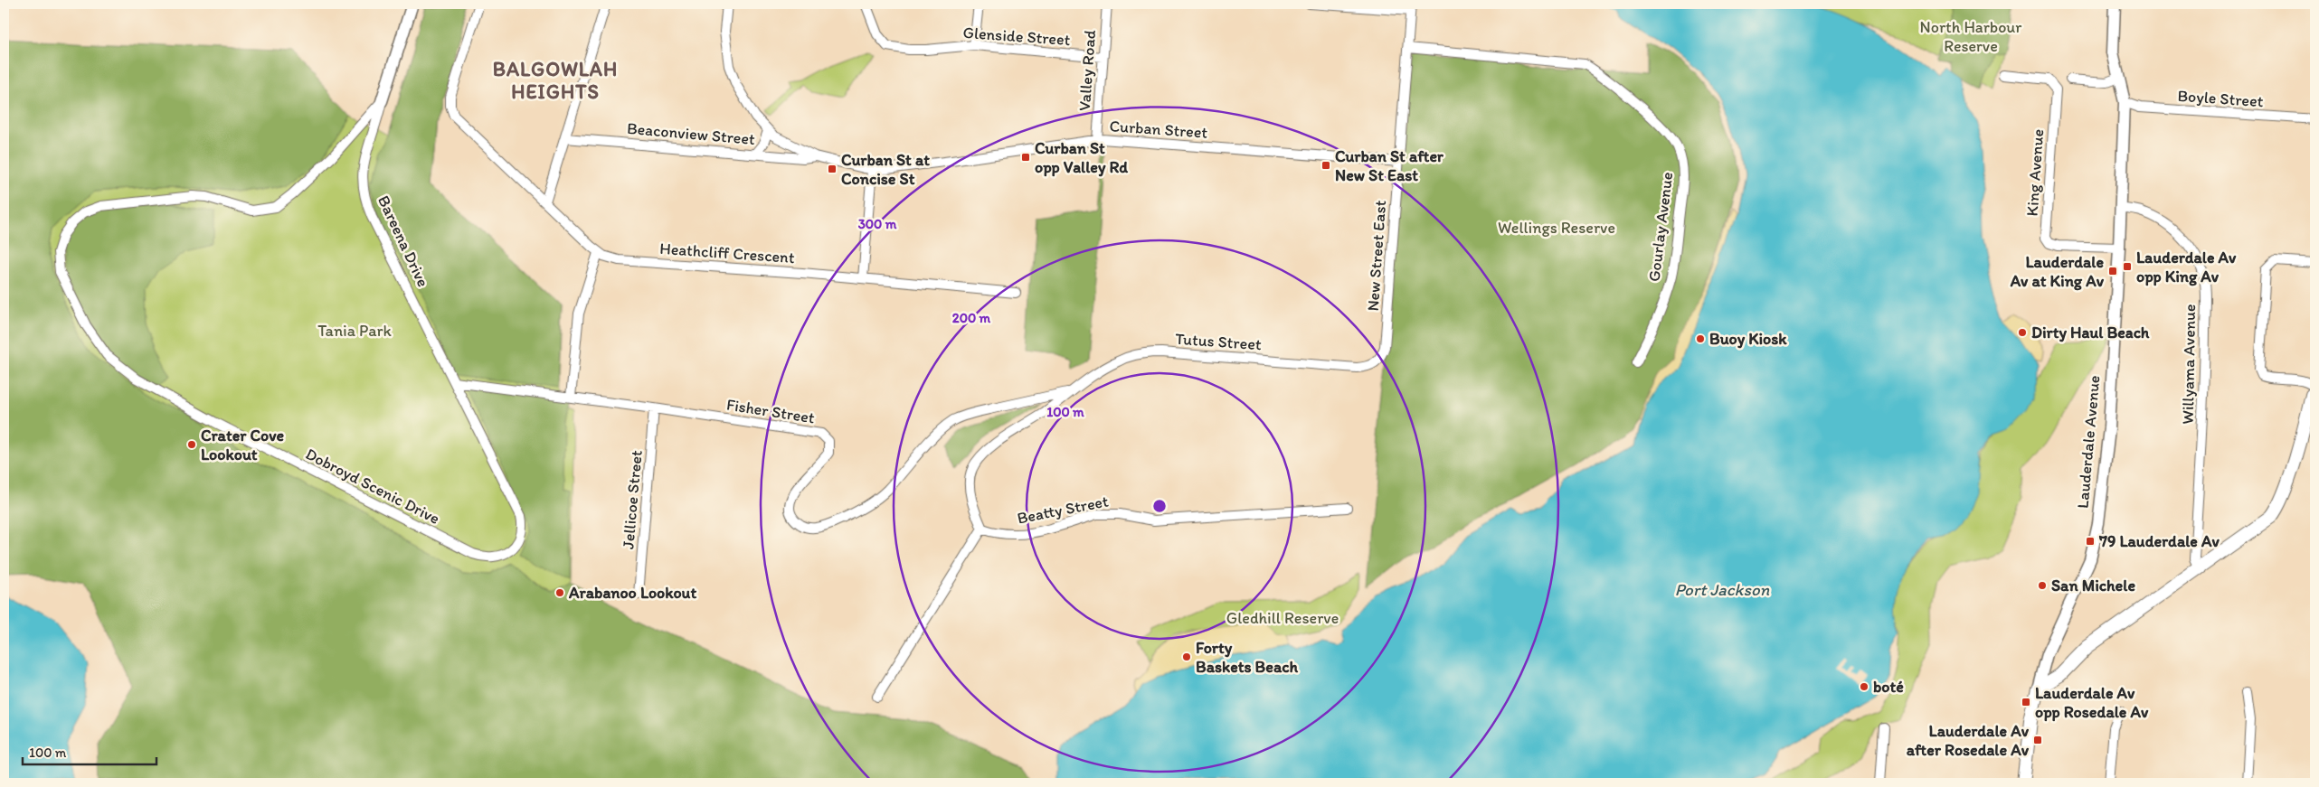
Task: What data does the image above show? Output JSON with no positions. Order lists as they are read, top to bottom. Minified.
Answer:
{"streets":{"main road":["Lauderdale Avenue"],"street":["Glenside Street","Valley Road","Boyle Street","Curban Street","Beaconview Street","King Avenue","Gourlay Avenue","Bareena Drive","Heathcliff Crescent","New Street East","Tutus Street","Willyama Avenue","Fisher Street","Dobroyd Scenic Drive","Jellicoe Street","Beatty Street"]},"crossings":[["Glenside Street","Valley Road"],["Valley Road","Curban Street"],["Boyle Street","Lauderdale Avenue"],["Curban Street","Beaconview Street"],["Curban Street","New Street East"],["King Avenue","Lauderdale Avenue"],["Gourlay Avenue","New Street East"],["Bareena Drive","Fisher Street"],["Bareena Drive","Dobroyd Scenic Drive"],["New Street East","Tutus Street"],["Tutus Street","Fisher Street"],["Willyama Avenue","Lauderdale Avenue"],["Fisher Street","Dobroyd Scenic Drive"],["Fisher Street","Jellicoe Street"]],"districts":["BALGOWLAH HEIGHTS"],"water":["Port Jackson"],"parks":["North Harbour Reserve","Wellings Reserve","Tania Park","Gledhill Reserve"],"places":{"transit":["Curban St opp Valley Rd","Curban St after New St East","Curban St at Concise St","Lauderdale Av opp King Av","Lauderdale Av at King Av","79 Lauderdale Av","Lauderdale Av opp Rosedale Av","Lauderdale Av after Rosedale Av"],"other":["Dirty Haul Beach","Buoy Kiosk","Crater Cove Lookout","San Michele","Arabanoo Lookout","Forty Baskets Beach","boté"]},"scale_bar":"100 m","rings":["300 m","200 m","100 m"]}
